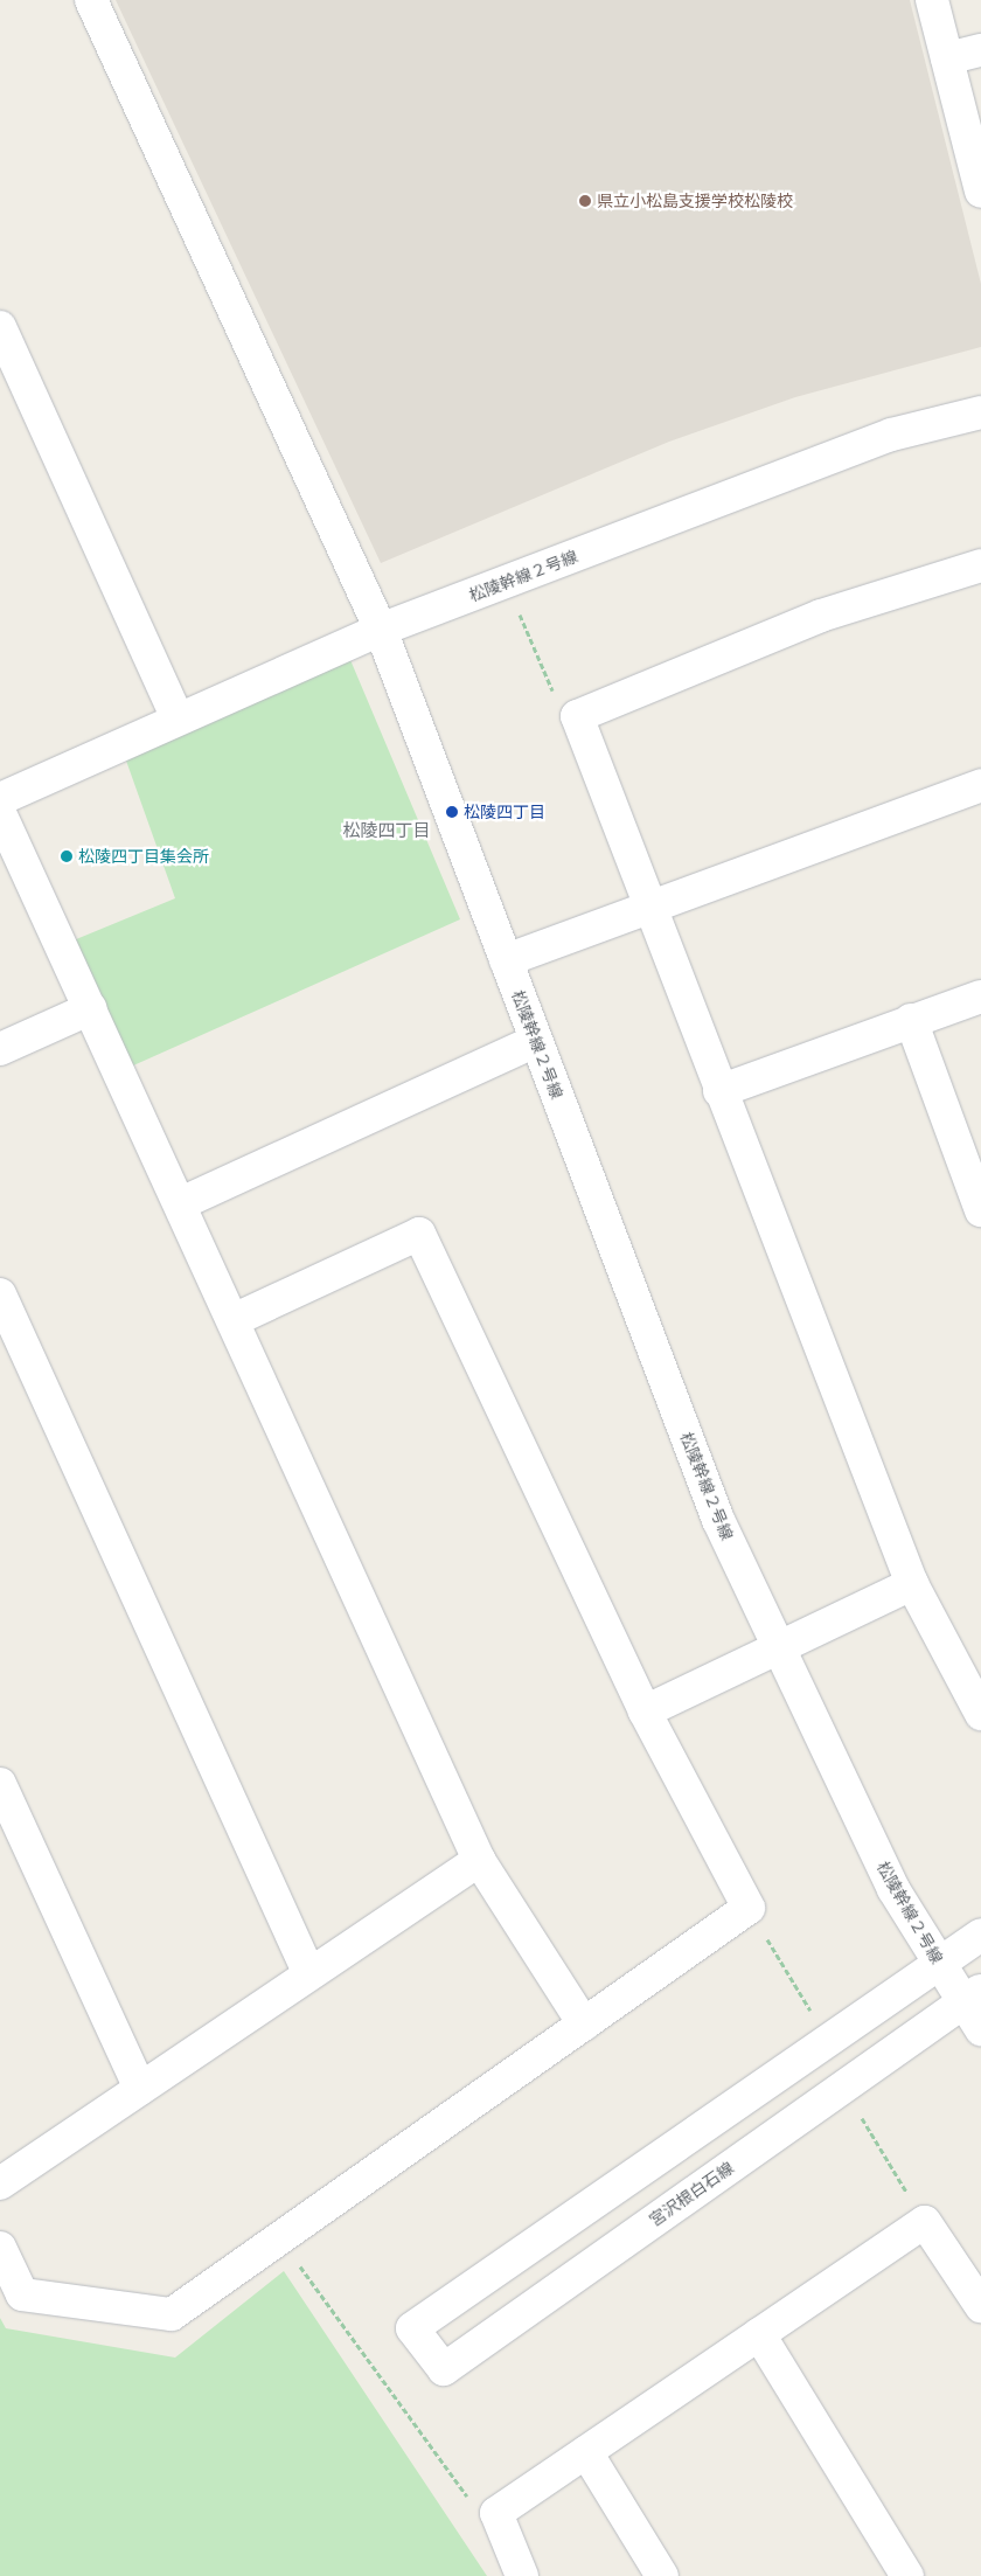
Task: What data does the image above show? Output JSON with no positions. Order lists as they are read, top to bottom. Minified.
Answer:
{"streets":{"street":["松陵幹線２号線","宮沢根白石線"]},"crossings":[["松陵幹線２号線","宮沢根白石線"]],"districts":["松陵四丁目"],"places":["県立小松島支援学校松陵校","松陵四丁目","松陵四丁目集会所"]}
